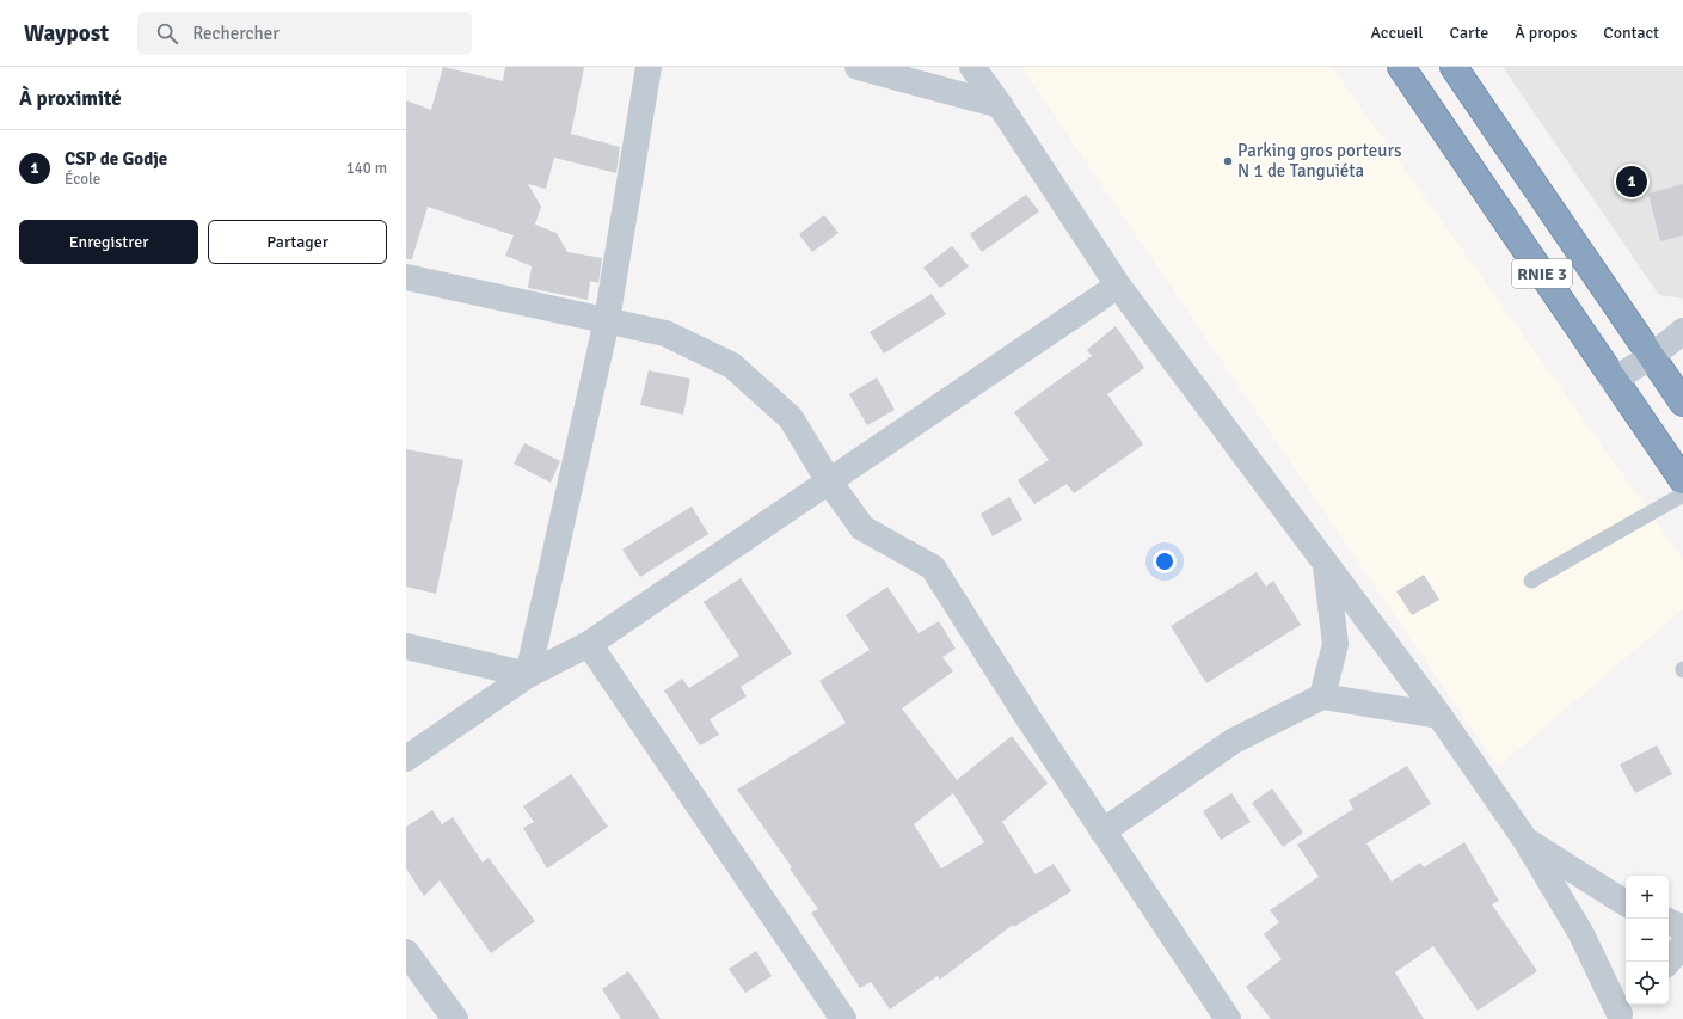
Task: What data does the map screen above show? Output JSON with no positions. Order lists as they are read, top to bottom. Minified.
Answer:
{"streets":{"highway":["RNIE 3"]},"places":["Parking gros porteurs N 1 de Tanguiéta"],"page":{"header":"Waypost","search":"Rechercher","nav":["Accueil","Carte","À propos","Contact"],"heading":"À proximité","list":[{"mark":"1","name":"CSP de Godje","note":"École","value":"140 m"}],"pins":"1","buttons":["Enregistrer","Partager"],"map_buttons":["+","−"]}}
